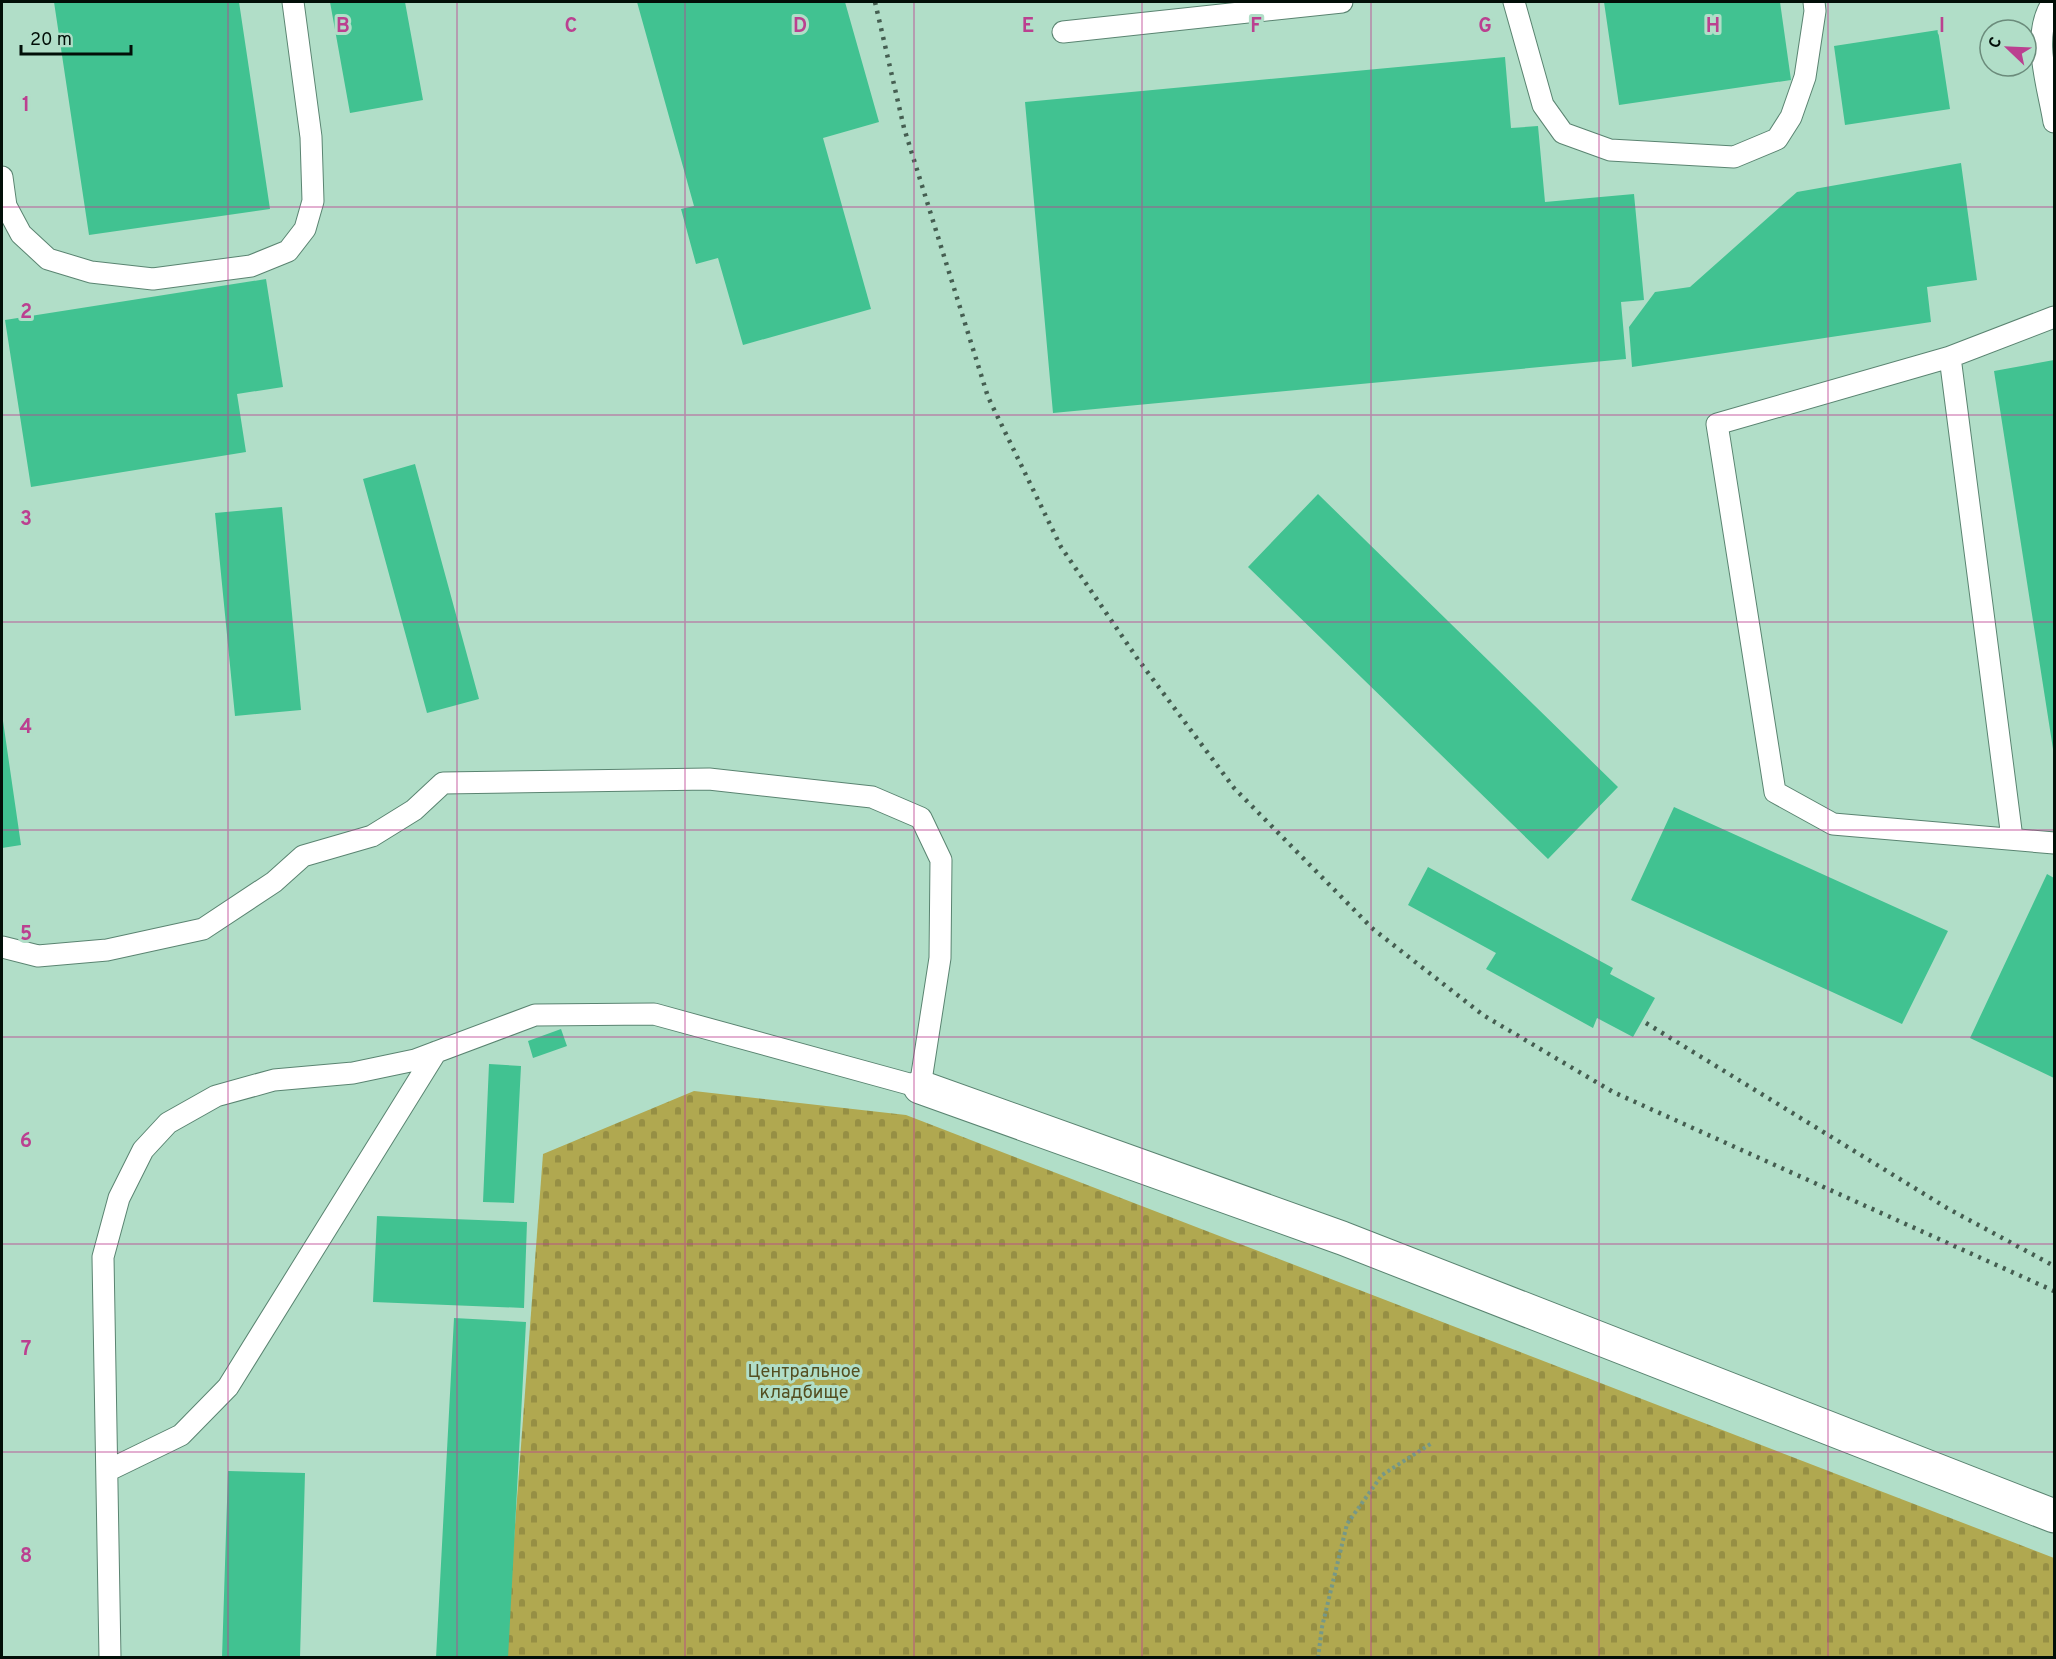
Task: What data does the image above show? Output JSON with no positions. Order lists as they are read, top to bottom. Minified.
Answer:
{"parks":["Центральное кладбище"],"scale_bar":"20 m","north":"top left","grid":{"columns":["B","C","D","E","F","G","H","I"],"rows":["1","2","3","4","5","6","7","8"]}}
